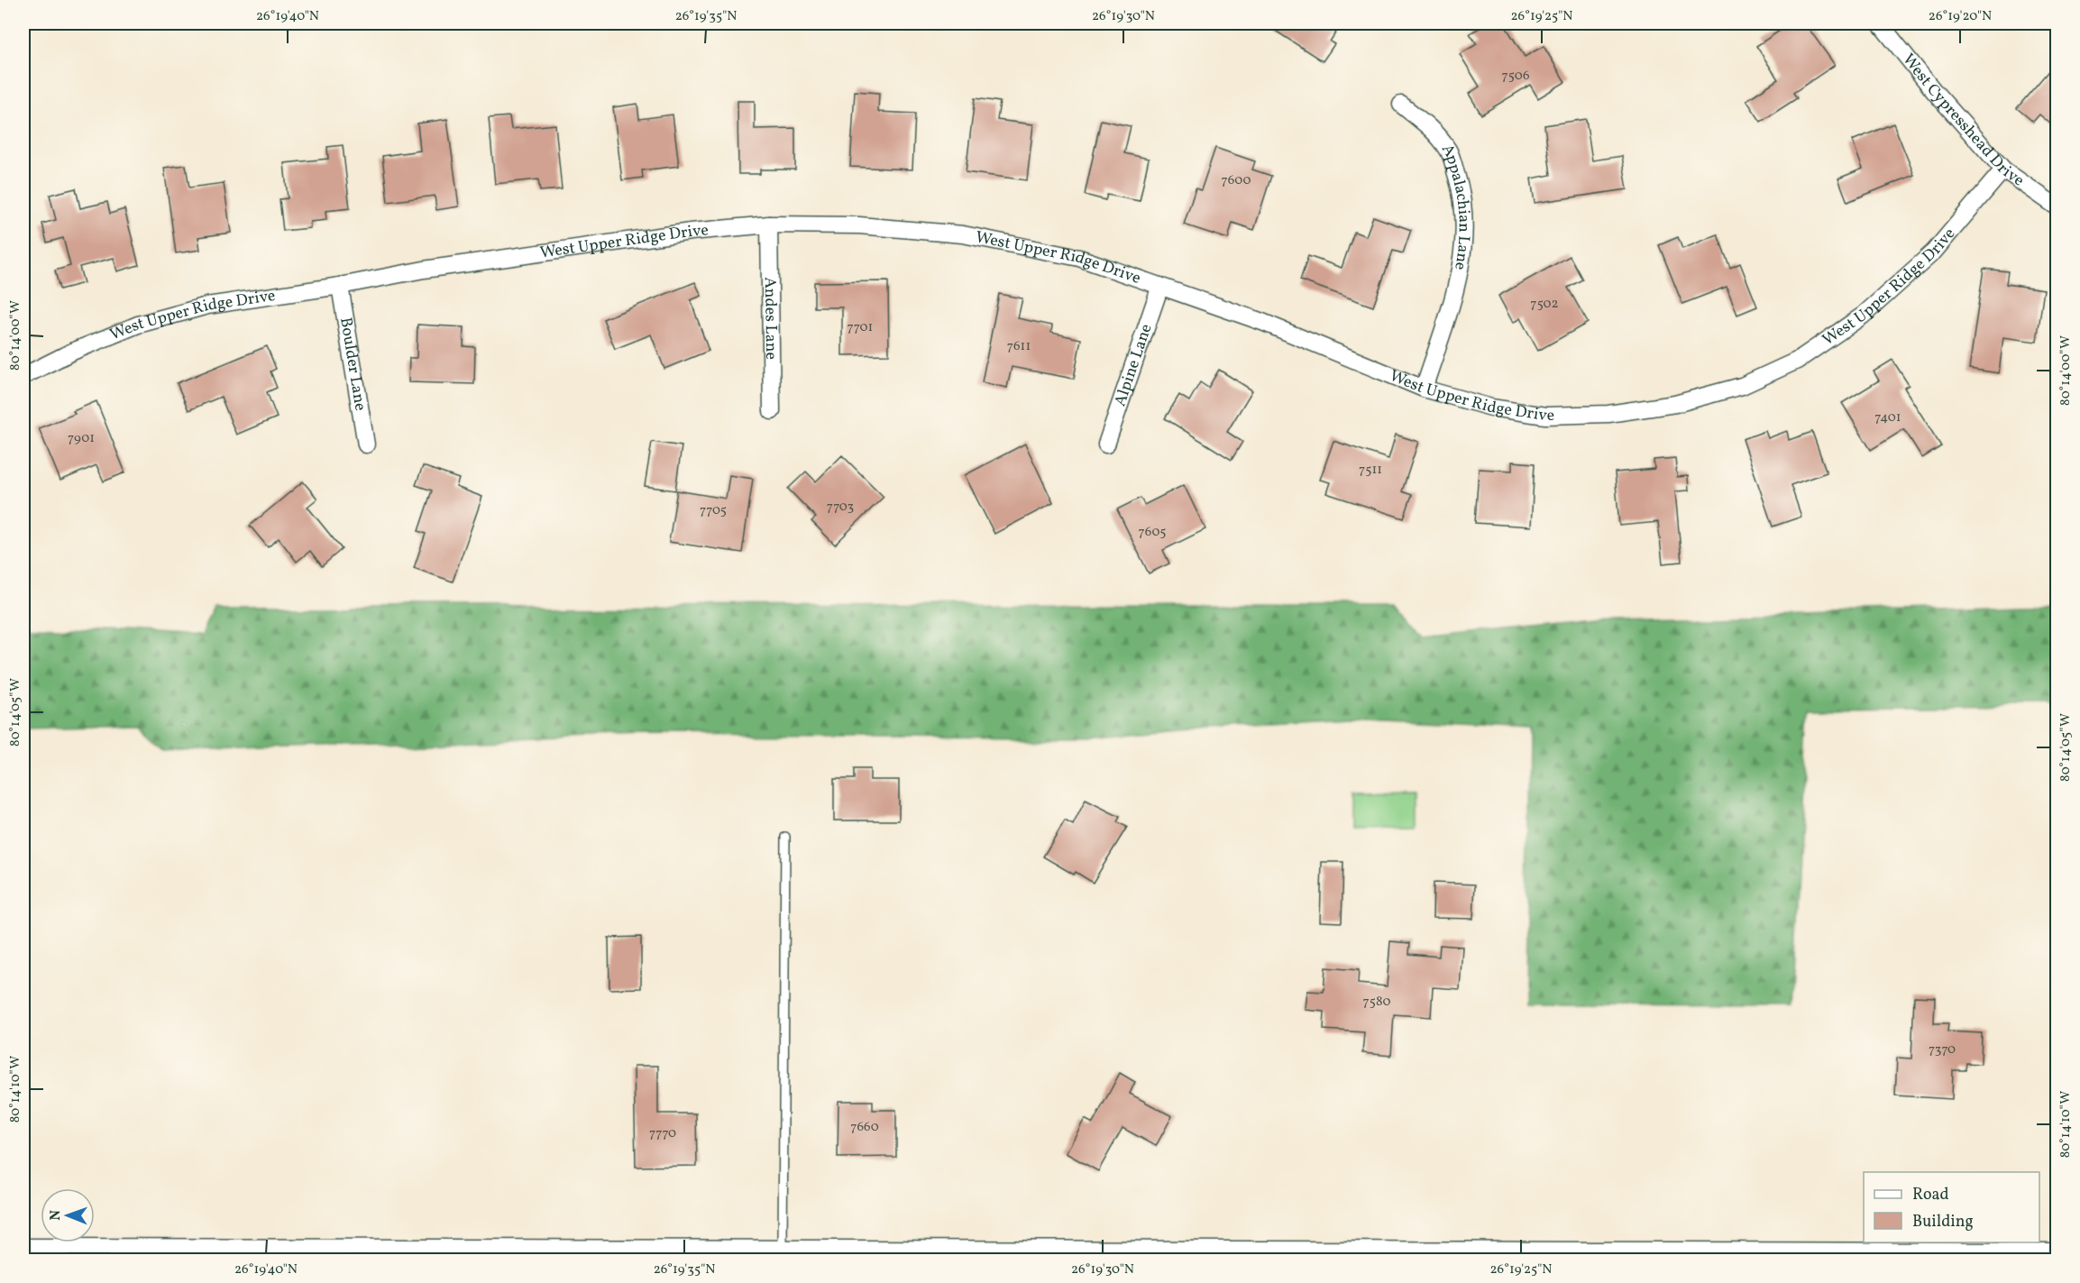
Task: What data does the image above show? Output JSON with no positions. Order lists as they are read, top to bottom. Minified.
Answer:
{"streets":{"street":["West Cypresshead Drive","Appalachian Lane","West Upper Ridge Drive","Andes Lane","Boulder Lane","Alpine Lane"]},"crossings":[["West Cypresshead Drive","West Upper Ridge Drive"],["Appalachian Lane","West Upper Ridge Drive"],["West Upper Ridge Drive","Andes Lane"],["West Upper Ridge Drive","Boulder Lane"],["West Upper Ridge Drive","Alpine Lane"]],"house_numbers":["7506","7600","7502","7701","7611","7401","7901","7511","7703","7705","7605","7580","7370","7660","7770"],"legend":["Road","Building"],"north":"left","coordinates":["26°19'40\"N","26°19'35\"N","26°19'30\"N","26°19'25\"N","26°19'20\"N","80°14'00\"W","80°14'05\"W","80°14'10\"W"]}
